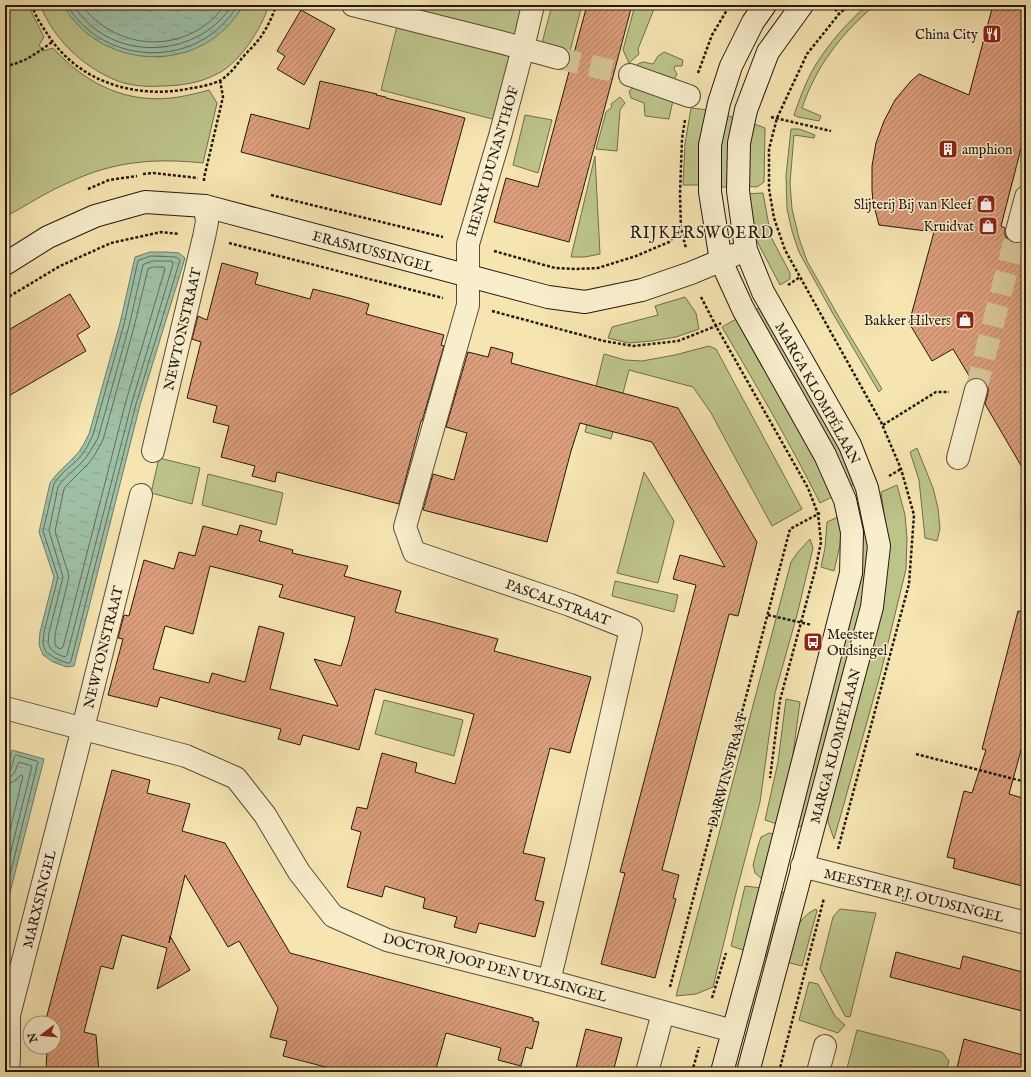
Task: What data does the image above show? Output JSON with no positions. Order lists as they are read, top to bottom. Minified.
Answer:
{"streets":{"street":["HENRY DUNANTHOF","ERASMUSSINGEL","NEWTONSTRAAT","MARGA KLOMPÉLAAN","PASCALSTRAAT","MEESTER P.J. OUDSINGEL","MARXSINGEL","DOCTOR JOOP DEN UYLSINGEL"],"path":["DARWINSTRAAT"]},"crossings":[["HENRY DUNANTHOF","ERASMUSSINGEL"],["HENRY DUNANTHOF","PASCALSTRAAT"],["ERASMUSSINGEL","NEWTONSTRAAT"],["ERASMUSSINGEL","MARGA KLOMPÉLAAN"],["ERASMUSSINGEL","PASCALSTRAAT"],["NEWTONSTRAAT","MARXSINGEL"],["NEWTONSTRAAT","DOCTOR JOOP DEN UYLSINGEL"],["MARGA KLOMPÉLAAN","DARWINSTRAAT"],["MARGA KLOMPÉLAAN","MEESTER P.J. OUDSINGEL"],["MARGA KLOMPÉLAAN","DOCTOR JOOP DEN UYLSINGEL"],["PASCALSTRAAT","DOCTOR JOOP DEN UYLSINGEL"],["DARWINSTRAAT","DOCTOR JOOP DEN UYLSINGEL"],["MARXSINGEL","DOCTOR JOOP DEN UYLSINGEL"]],"districts":["RIJKERSWOERD"],"places":{"restaurant":["China City"],"building":["amphion"],"shop":["Slijterij Bij van Kleef","Kruidvat","Bakker Hilvers"],"bus stop":["Meester Oudsingel"]},"north":"left"}
